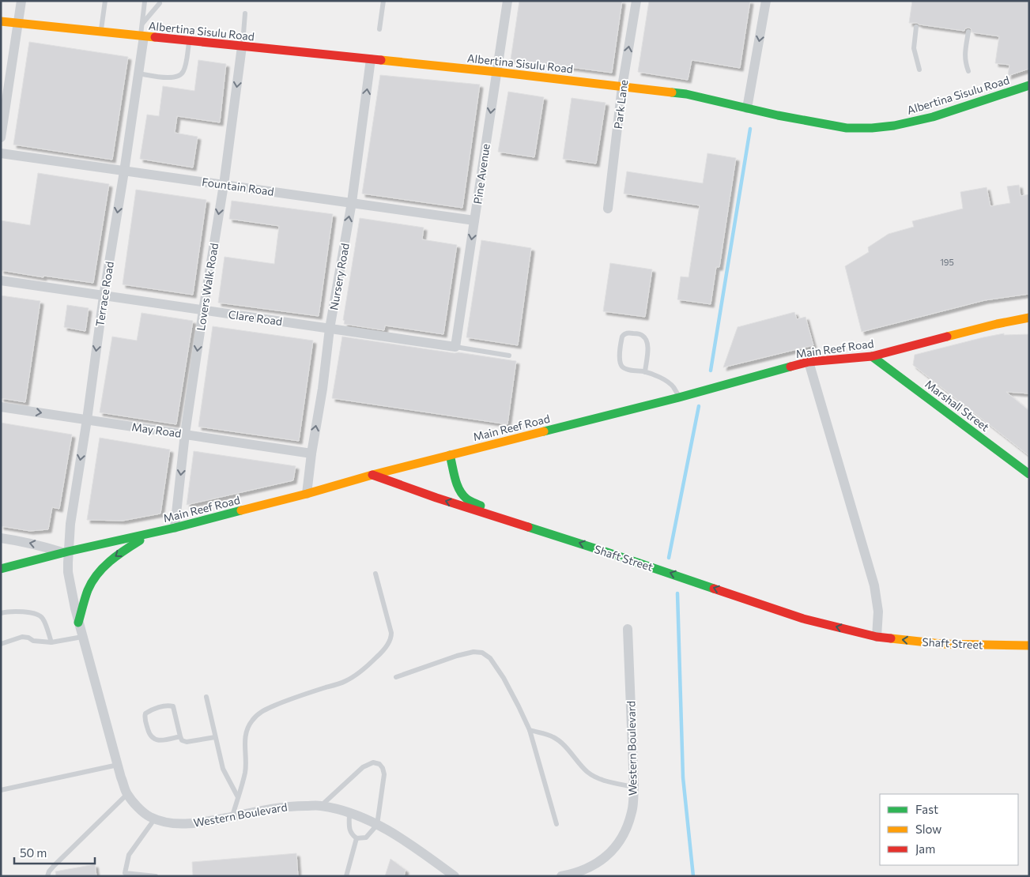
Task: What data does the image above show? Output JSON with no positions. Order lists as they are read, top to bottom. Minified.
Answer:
{"streets":{"main road":["Albertina Sisulu Road","Main Reef Road","Marshall Street","Shaft Street"],"street":["Park Lane","Pine Avenue","Fountain Road","Nursery Road","Lovers Walk Road","Terrace Road","Clare Road","May Road","Western Boulevard"]},"crossings":[["Albertina Sisulu Road","Park Lane"],["Albertina Sisulu Road","Pine Avenue"],["Albertina Sisulu Road","Nursery Road"],["Albertina Sisulu Road","Lovers Walk Road"],["Albertina Sisulu Road","Terrace Road"],["Pine Avenue","Fountain Road"],["Pine Avenue","Clare Road"],["Fountain Road","Nursery Road"],["Fountain Road","Lovers Walk Road"],["Fountain Road","Terrace Road"],["Nursery Road","Clare Road"],["Nursery Road","Main Reef Road"],["Nursery Road","May Road"],["Lovers Walk Road","Clare Road"],["Lovers Walk Road","Main Reef Road"],["Lovers Walk Road","May Road"],["Terrace Road","Clare Road"],["Terrace Road","Main Reef Road"],["Terrace Road","May Road"],["Terrace Road","Western Boulevard"],["Main Reef Road","Marshall Street"],["Main Reef Road","Shaft Street"],["Main Reef Road","Western Boulevard"]],"one_way":["Park Lane","Pine Avenue","Nursery Road","Lovers Walk Road","Terrace Road","Shaft Street"],"house_numbers":["195"],"legend":["Fast","Slow","Jam"],"scale_bar":"50 m"}
